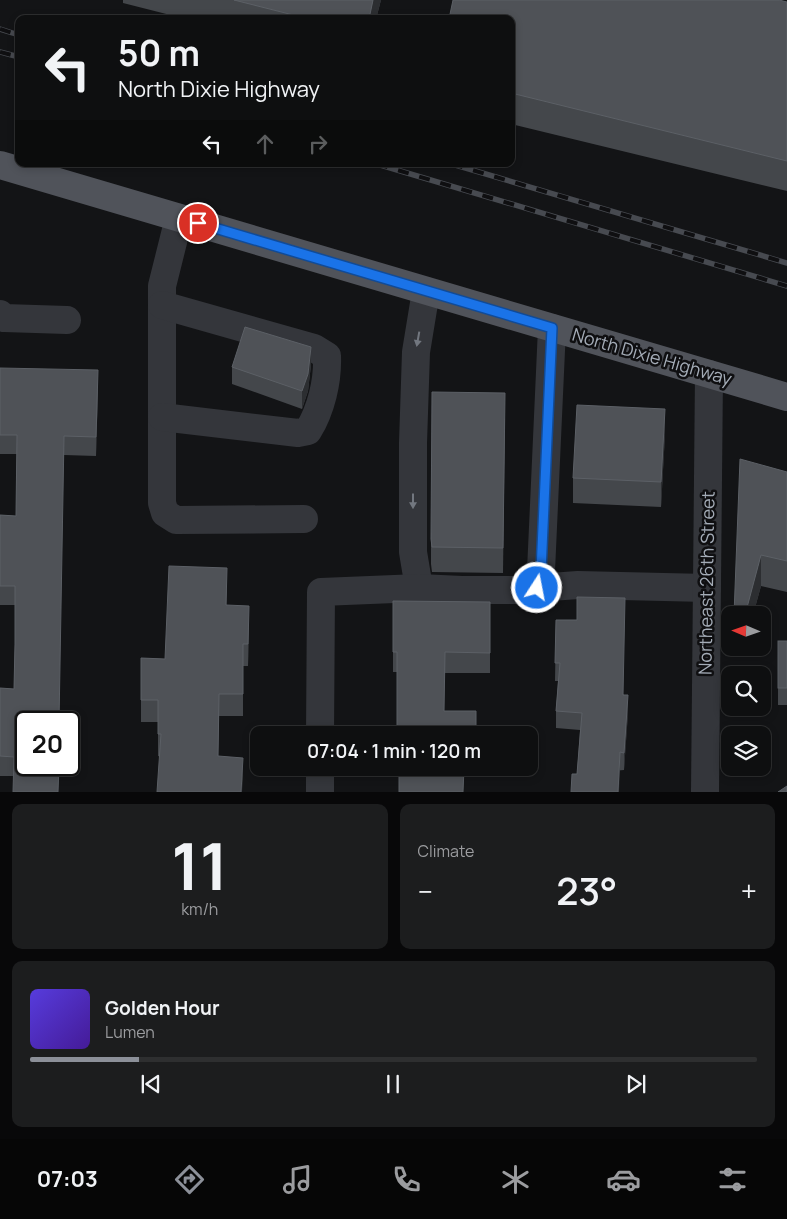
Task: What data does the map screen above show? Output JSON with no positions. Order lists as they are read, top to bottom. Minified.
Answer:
{"streets":{"main road":["North Dixie Highway"],"street":["Northeast 26th Street"]},"crossings":[["North Dixie Highway","Northeast 26th Street"]],"north":"left","page":{"turn":["50 m","North Dixie Highway"],"limit":"20","trip":"07:04 · 1 min · 120 m","tile":[["11","km/h"],"Climate"],"heat":["−","23°","+"],"song":["Golden Hour","Lumen"],"tabs":"07:03"}}
